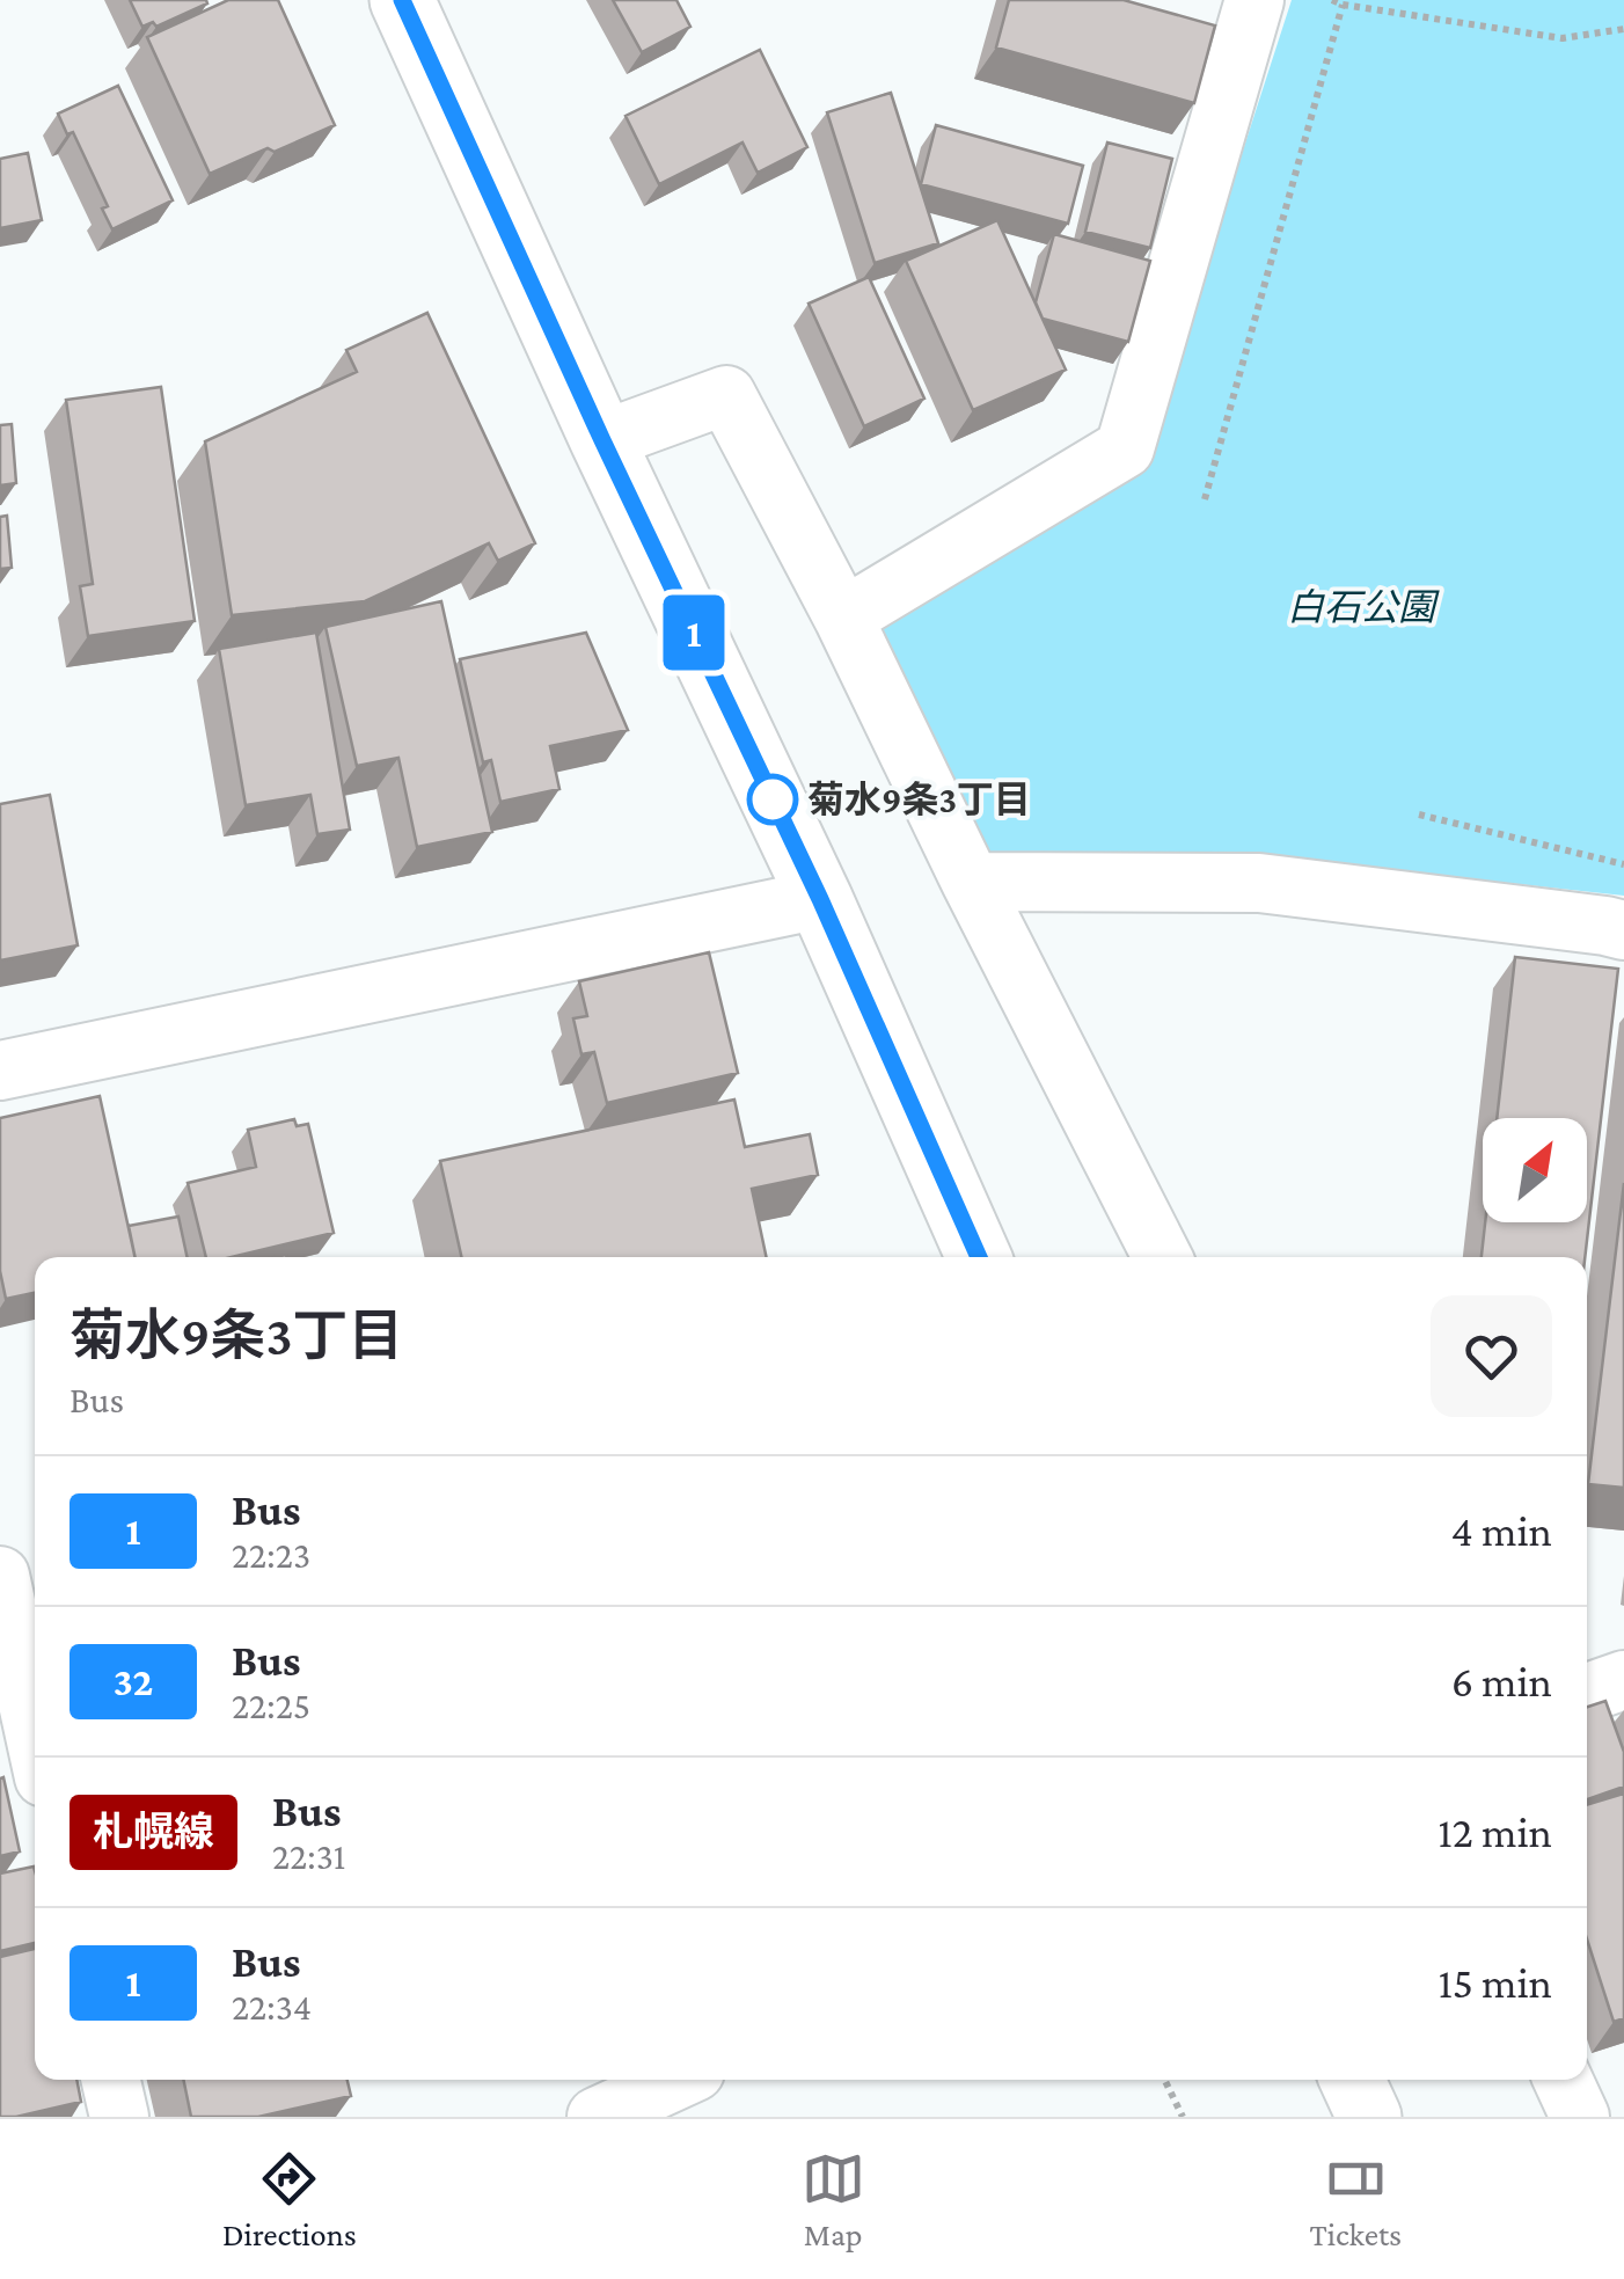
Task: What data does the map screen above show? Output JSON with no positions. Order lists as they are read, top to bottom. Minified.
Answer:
{"parks":["白石公園"],"places":["菊水9条3丁目"],"lines":["bus line 1"],"north":"top right","page":{"on_map":"1","heading":["菊水9条3丁目","Bus"],"list":[{"mark":"1","name":"Bus","note":"22:23","value":"4 min"},{"mark":"32","name":"Bus","note":"22:25","value":"6 min"},{"mark":"札幌線","name":"Bus","note":"22:31","value":"12 min"},{"mark":"1","name":"Bus","note":"22:34","value":"15 min"}],"tabs":["Directions","Map","Tickets"]}}
